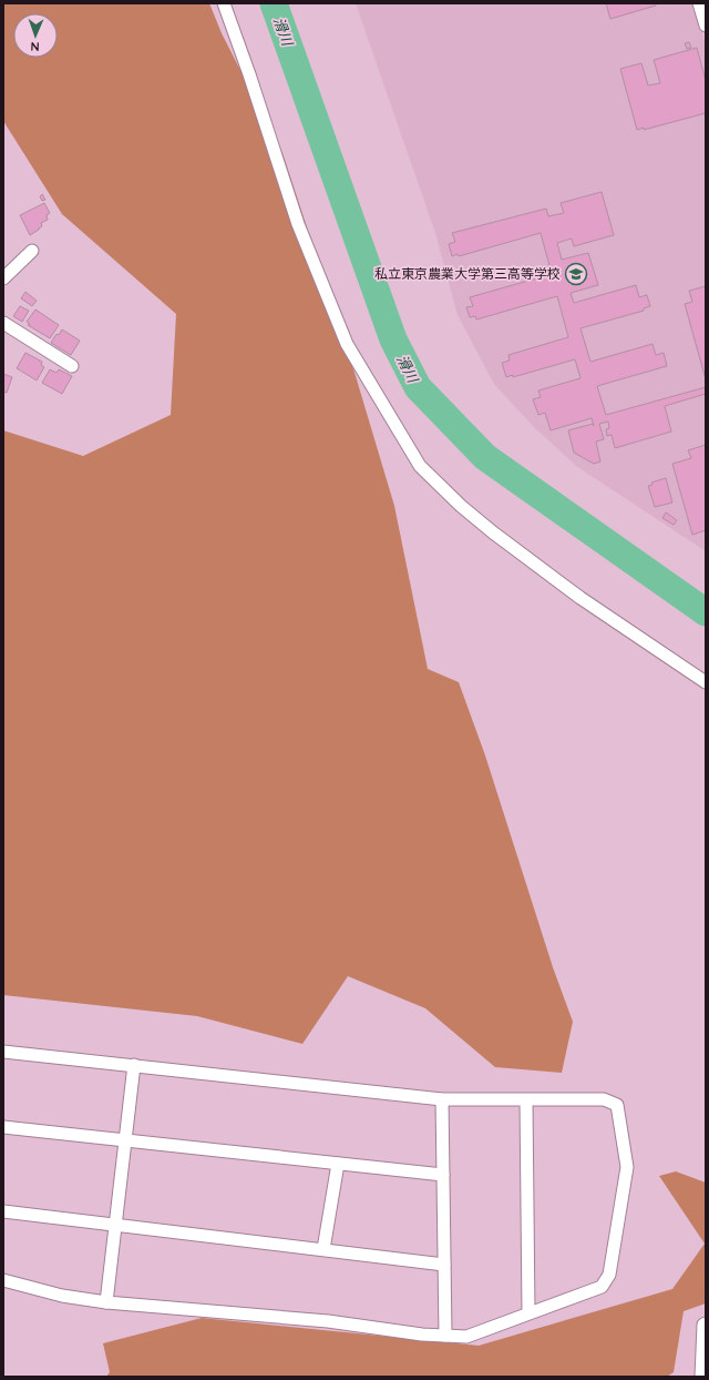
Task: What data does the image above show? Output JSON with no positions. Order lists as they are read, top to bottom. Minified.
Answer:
{"water":["滑川"],"places":{"school or university":["私立東京農業大学第三高等学校"]},"north":"bottom"}
